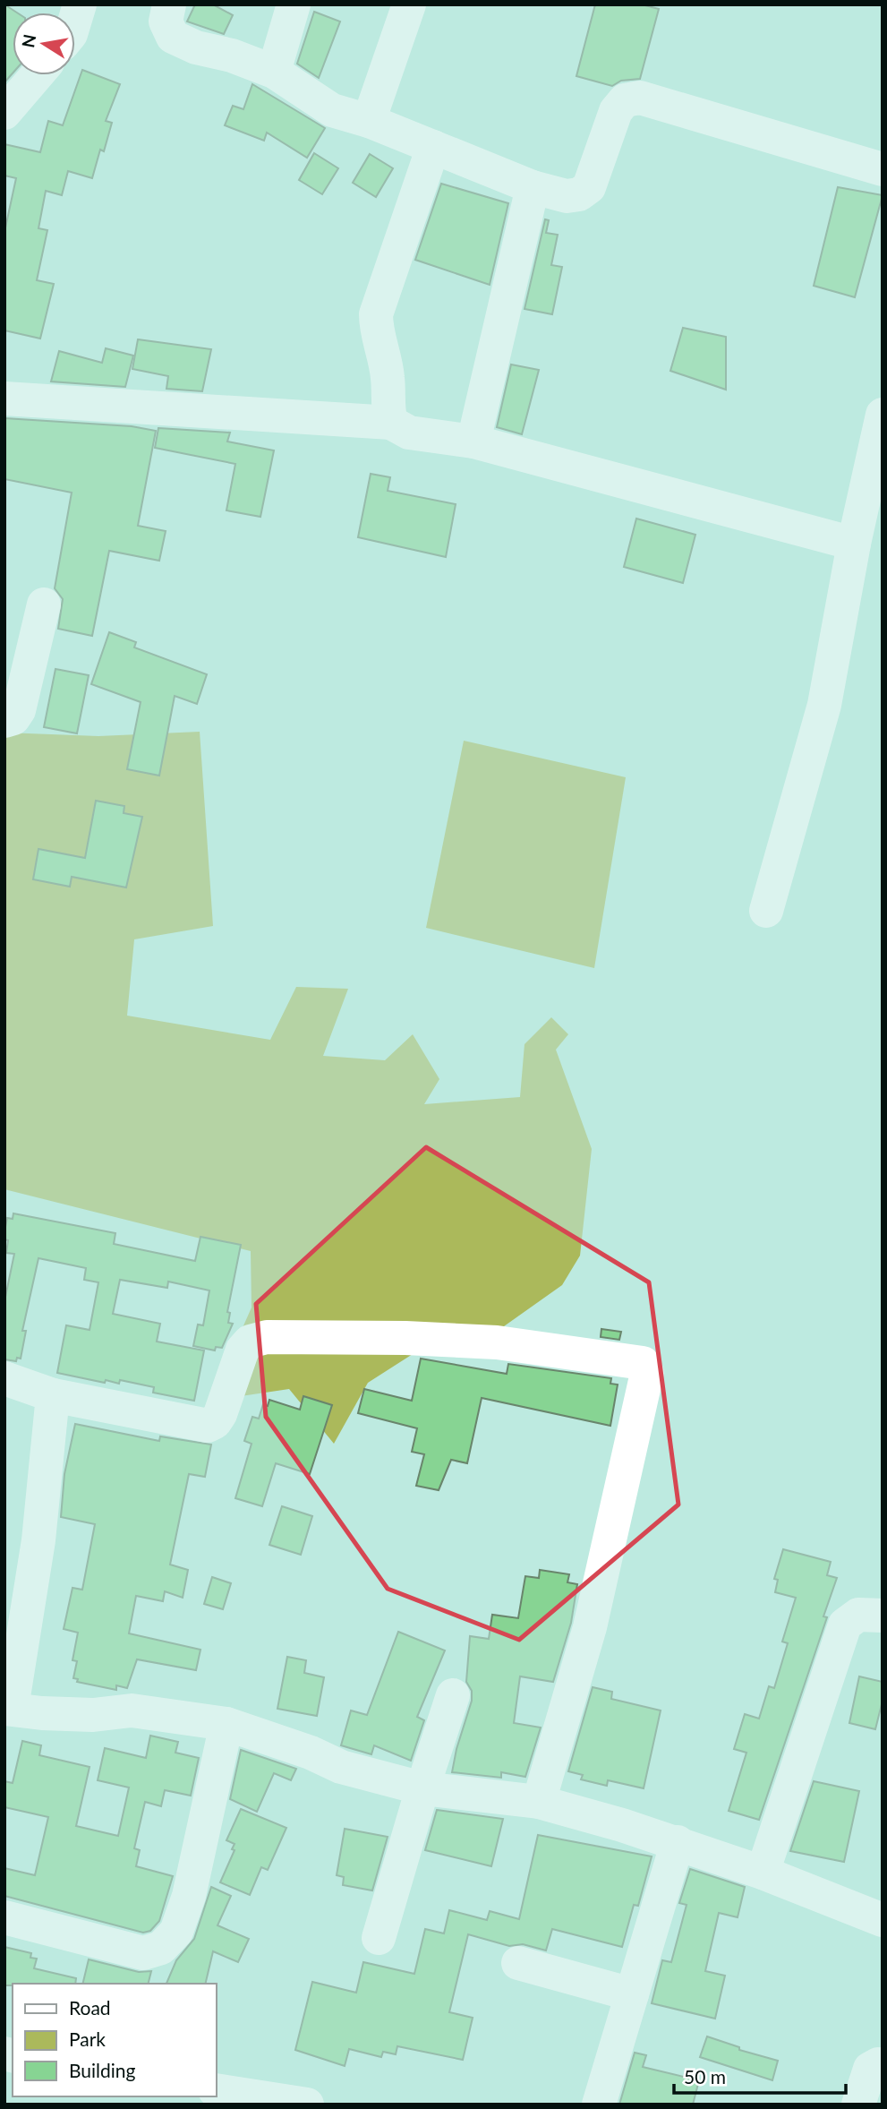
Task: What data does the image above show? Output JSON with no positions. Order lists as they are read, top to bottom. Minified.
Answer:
{"legend":["Road","Park","Building"],"scale_bar":"50 m","north":"left"}
